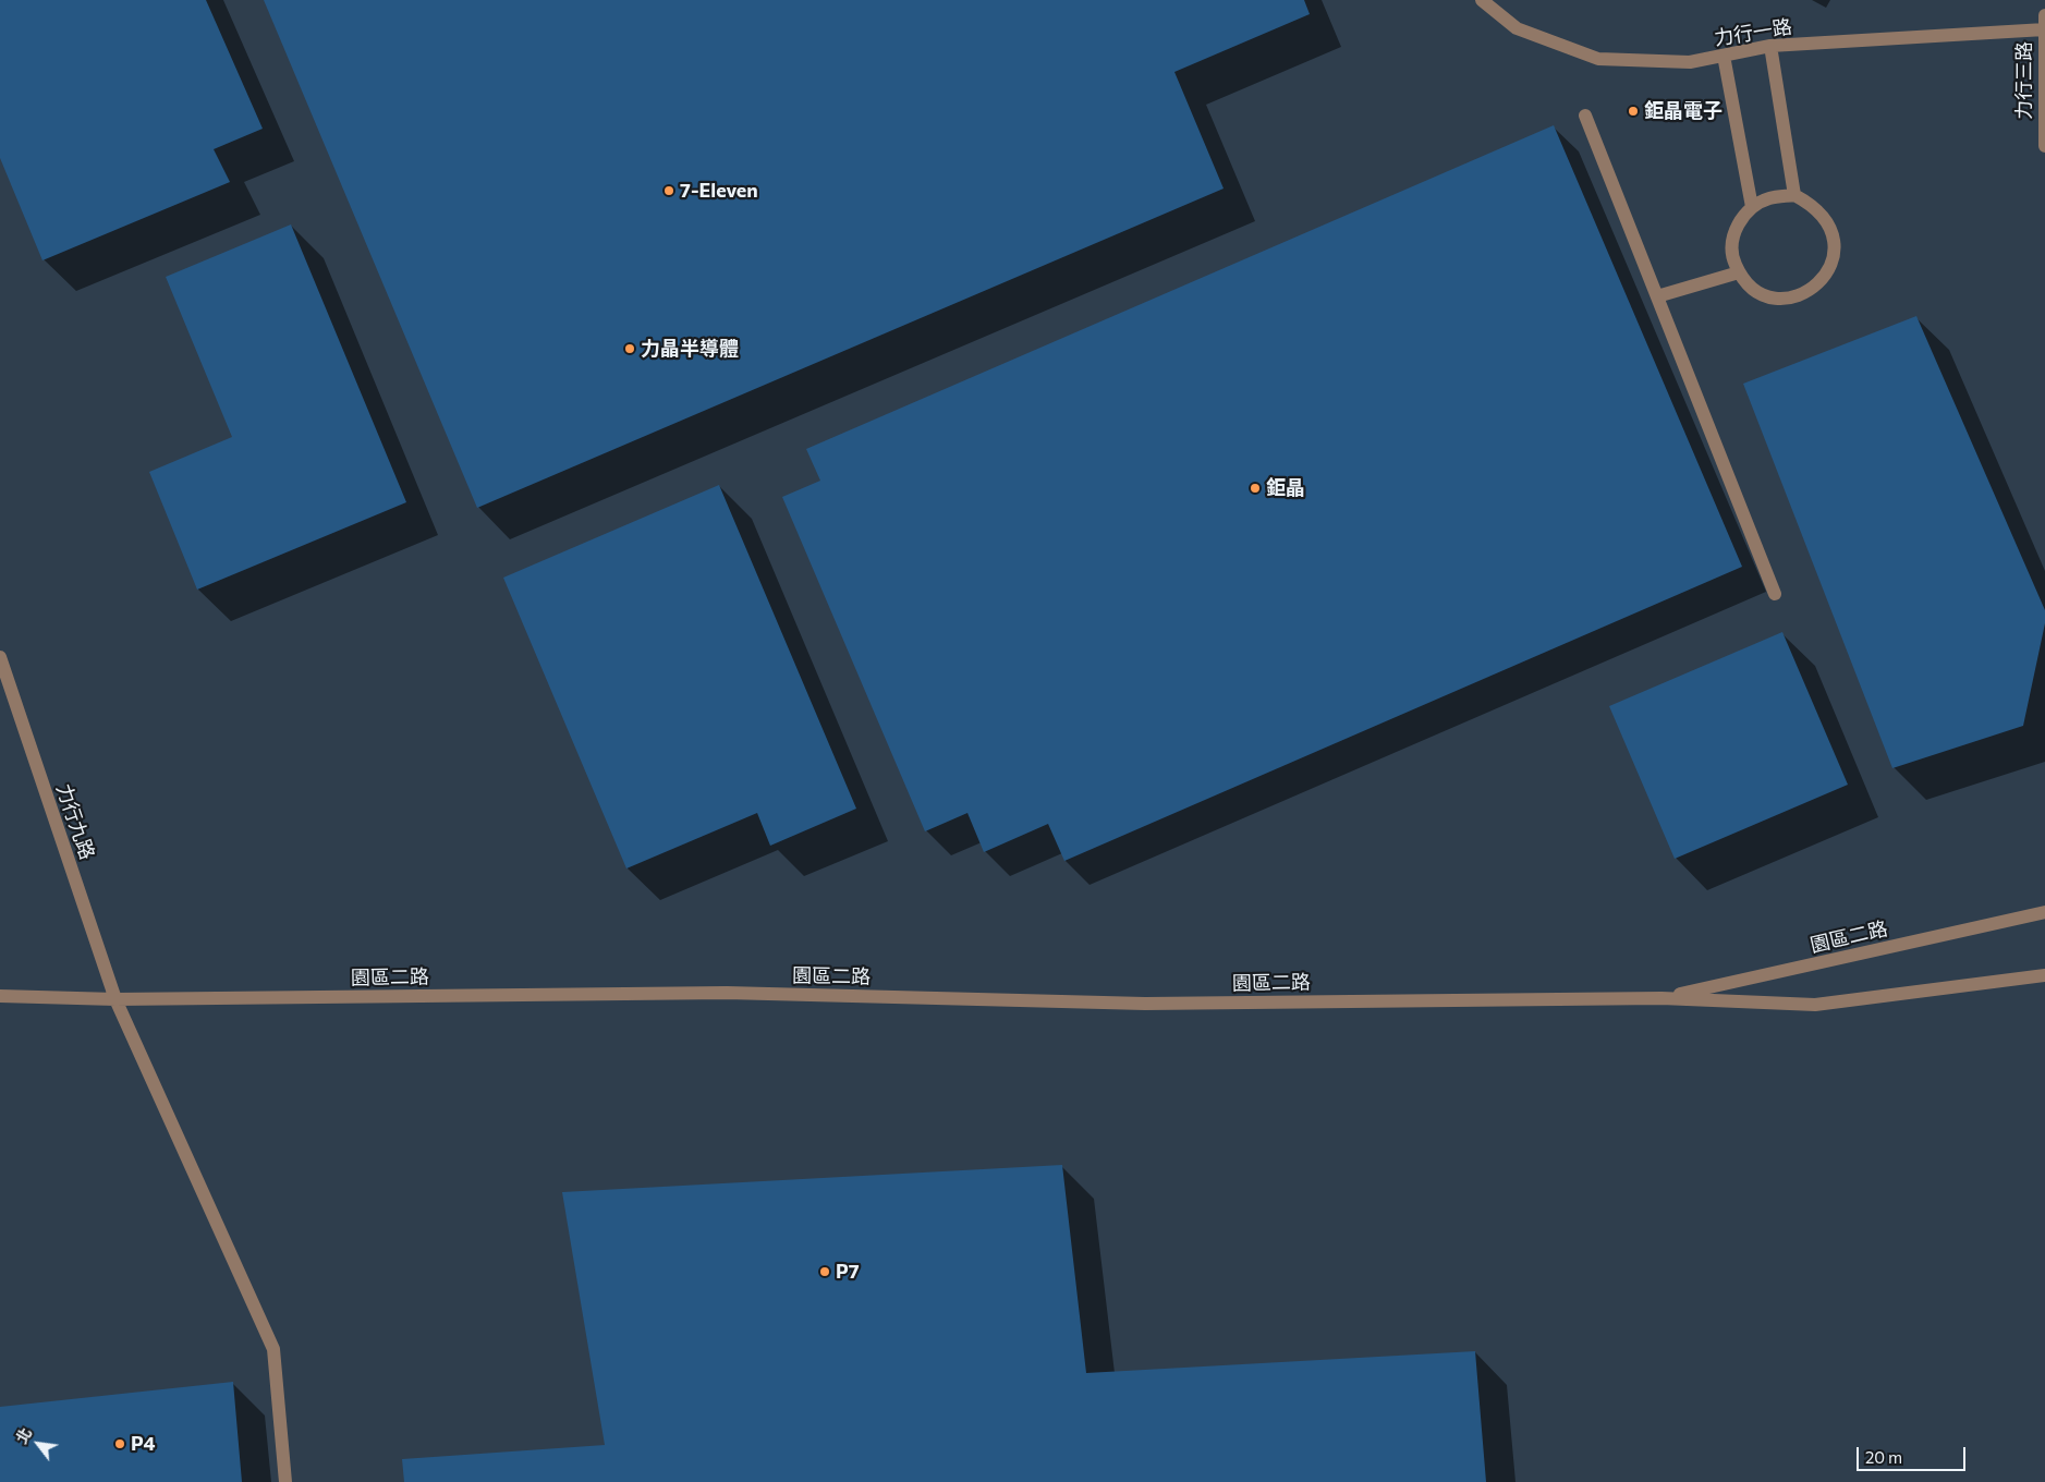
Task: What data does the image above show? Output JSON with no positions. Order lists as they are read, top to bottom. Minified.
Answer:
{"streets":{"street":["力行一路","力行三路","力行九路","園區二路"]},"crossings":[["力行一路","力行三路"],["力行九路","園區二路"]],"places":["鉅晶電子","7-Eleven","力晶半導體","鉅晶","P7","P4"],"scale_bar":"20 m","north":"top left"}
